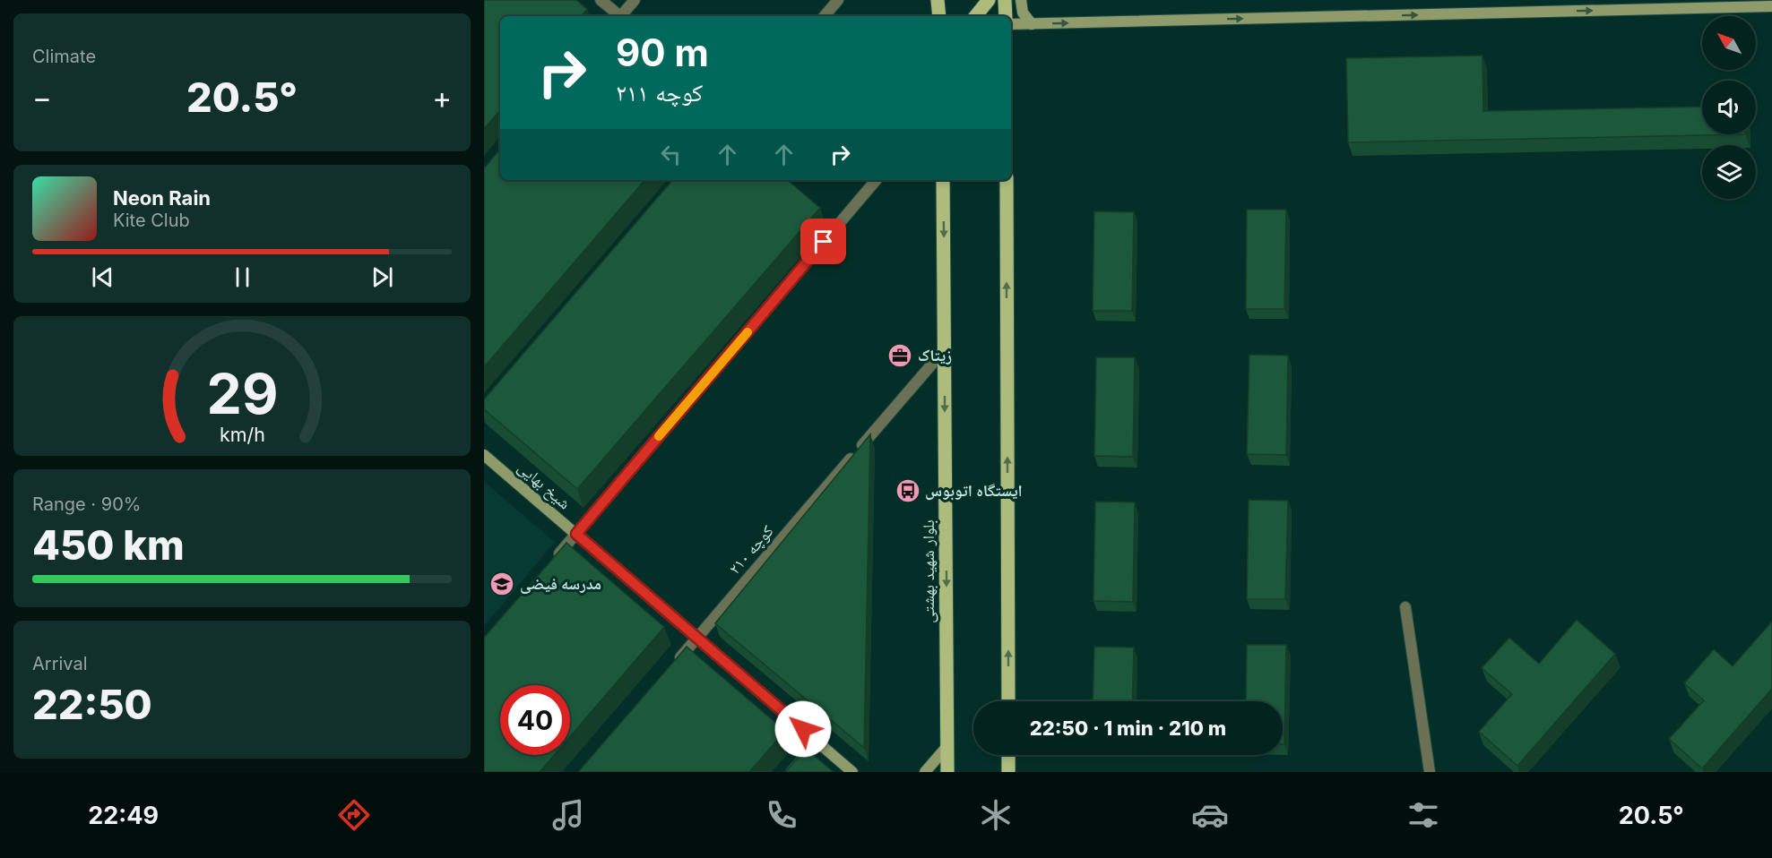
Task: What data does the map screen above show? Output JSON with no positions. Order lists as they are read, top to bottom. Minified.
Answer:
{"streets":{"main road":["شیخ بهایی","بلوار شهید بهشتی"],"street":["کوچه ۲۱۰"]},"crossings":[["شیخ بهایی","کوچه ۲۱۰"],["کوچه ۲۱۰","بلوار شهید بهشتی"]],"places":{"office":["زیتاک"],"bus stop":["ایستگاه اتوبوس"],"school or university":["مدرسه فیضی"]},"north":"top left","page":{"tile":["Climate",["Range · 90%","450 km"],["Arrival","22:50"]],"turn":["90 m","کوچه ۲۱۱"],"heat":["−","20.5°","+"],"song":["Neon Rain","Kite Club"],"limit":"40","trip":"22:50 · 1 min · 210 m","tabs":["22:49","20.5°"],"gauge":["29","km/h"]}}
